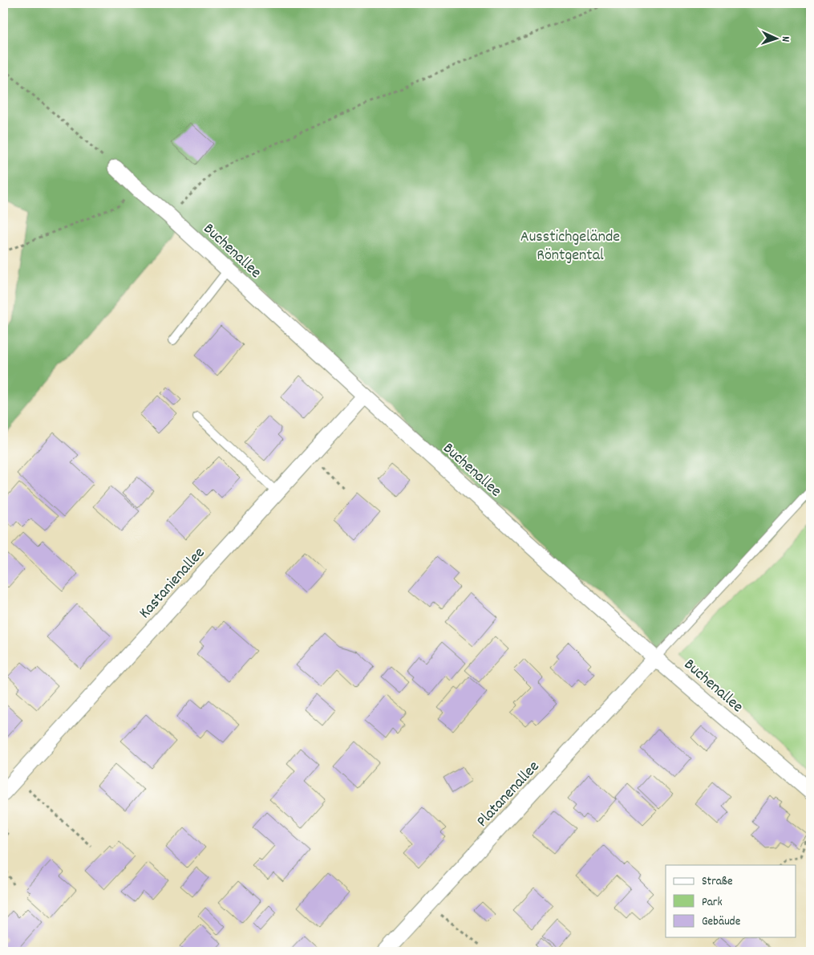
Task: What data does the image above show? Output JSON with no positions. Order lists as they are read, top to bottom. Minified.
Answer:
{"streets":{"street":["Buchenallee","Kastanienallee","Platanenallee"]},"crossings":[["Buchenallee","Kastanienallee"],["Buchenallee","Platanenallee"]],"parks":["Ausstichgelände Röntgental"],"legend":["Straße","Park","Gebäude"],"north":"right"}
